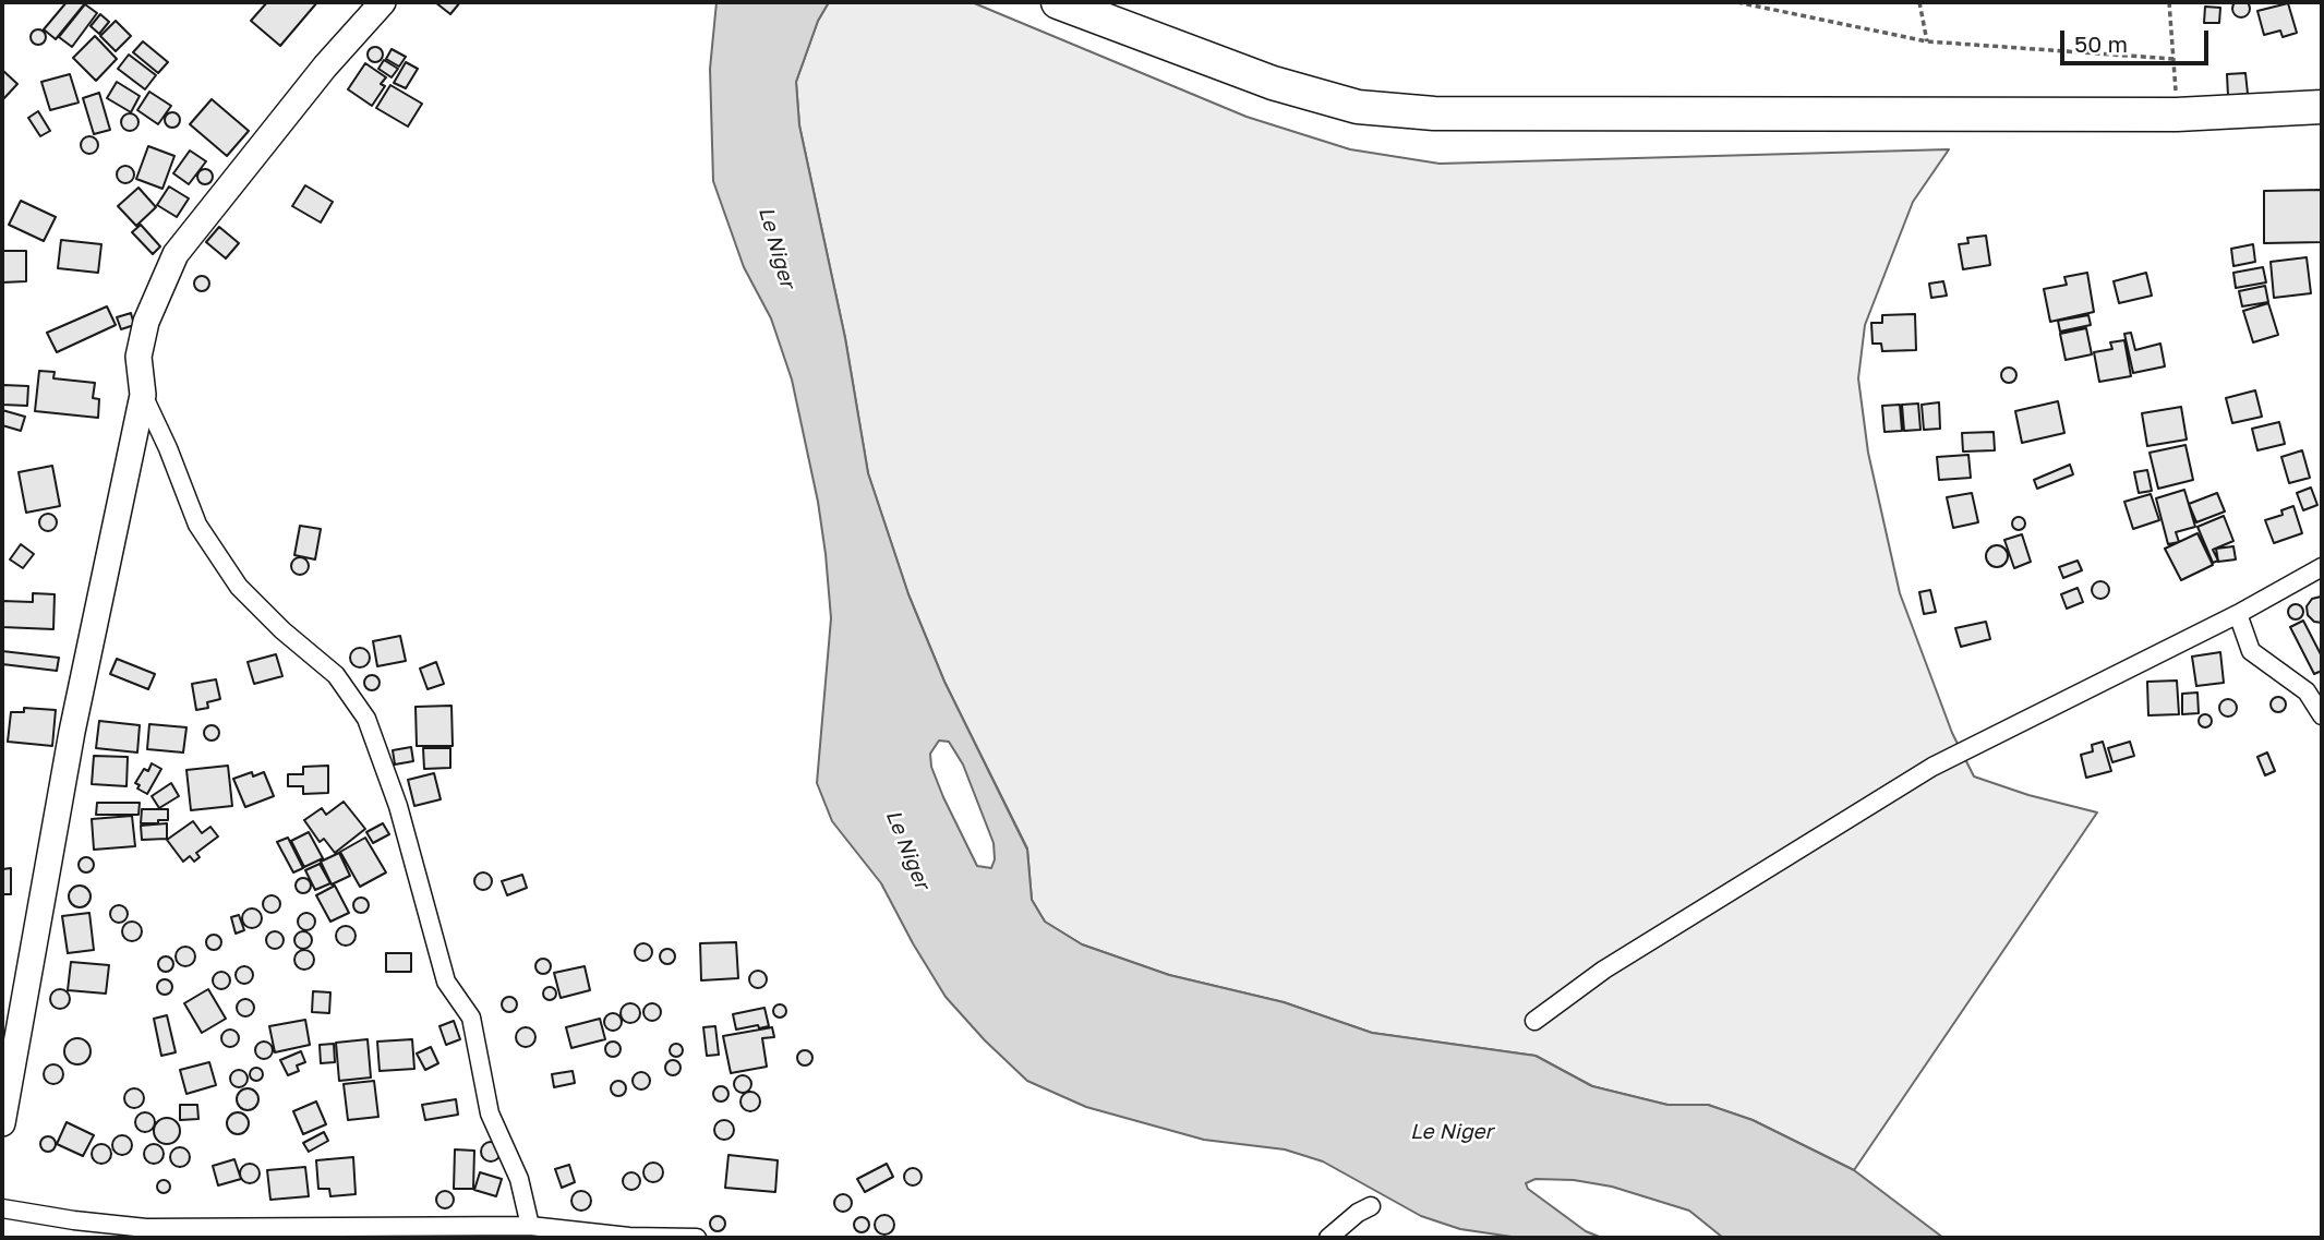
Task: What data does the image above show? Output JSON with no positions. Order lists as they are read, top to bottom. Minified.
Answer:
{"water":["Le Niger"],"scale_bar":"50 m"}
